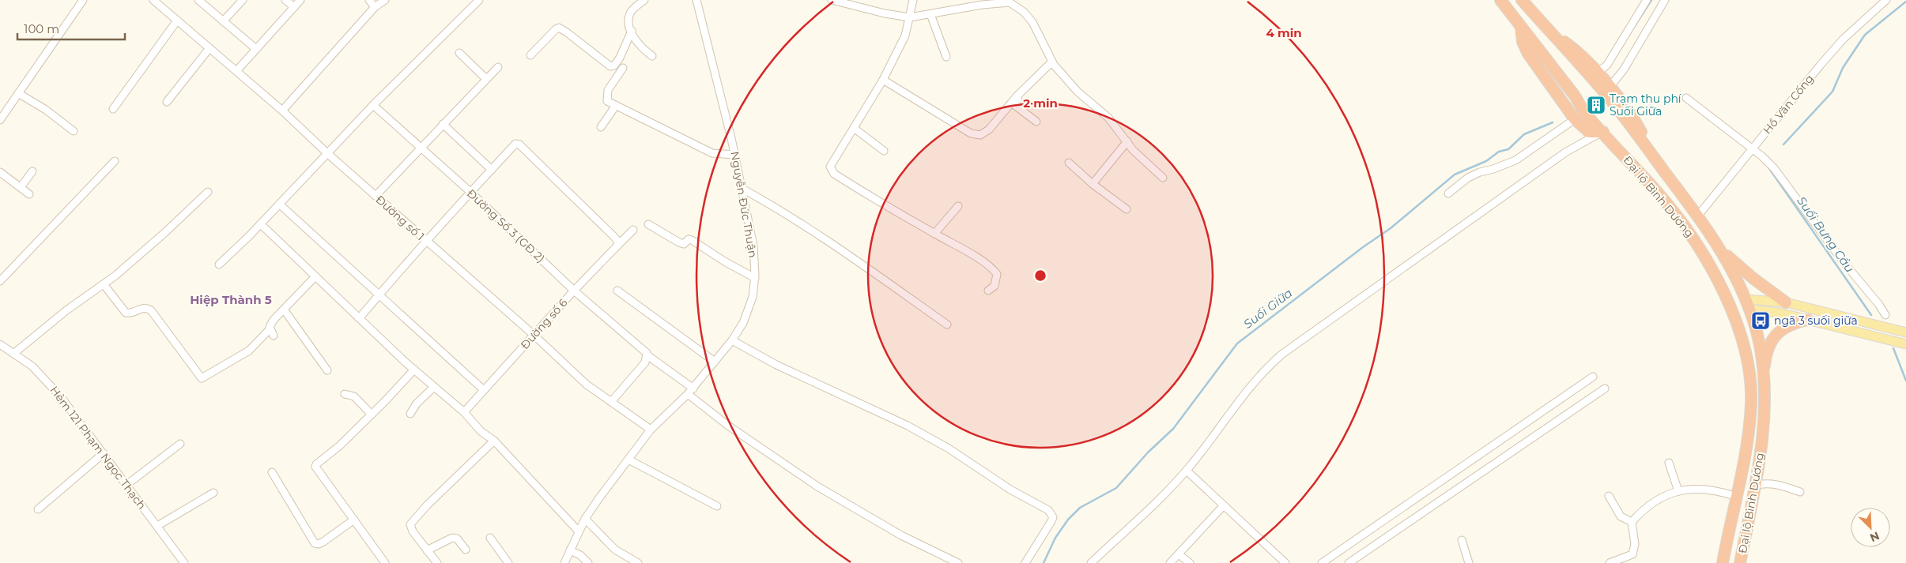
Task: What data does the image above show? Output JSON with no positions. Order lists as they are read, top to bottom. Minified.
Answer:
{"streets":{"highway":["Đại lộ Bình Dương"],"street":["Hồ Văn Cống","Nguyễn Đức Thuận","Đường số 1","Đường Số 3 (GĐ 2)","Đường số 6","Hẻm 121 Phạm Ngọc Thạch"]},"crossings":[["Hồ Văn Cống","Đại lộ Bình Dương"],["Nguyễn Đức Thuận","Đường số 1"],["Nguyễn Đức Thuận","Đường Số 3 (GĐ 2)"],["Đường số 1","Đường số 6"],["Đường Số 3 (GĐ 2)","Đường số 6"]],"districts":["Hiệp Thành 5"],"water":["Suối Bưng Cầu","Suối Giữa"],"places":{"building":["Trạm thu phí Suối Giữa"],"bus stop":["ngã 3 suối giữa"]},"scale_bar":"100 m","north":"bottom right","rings":["4 min","2 min"]}
